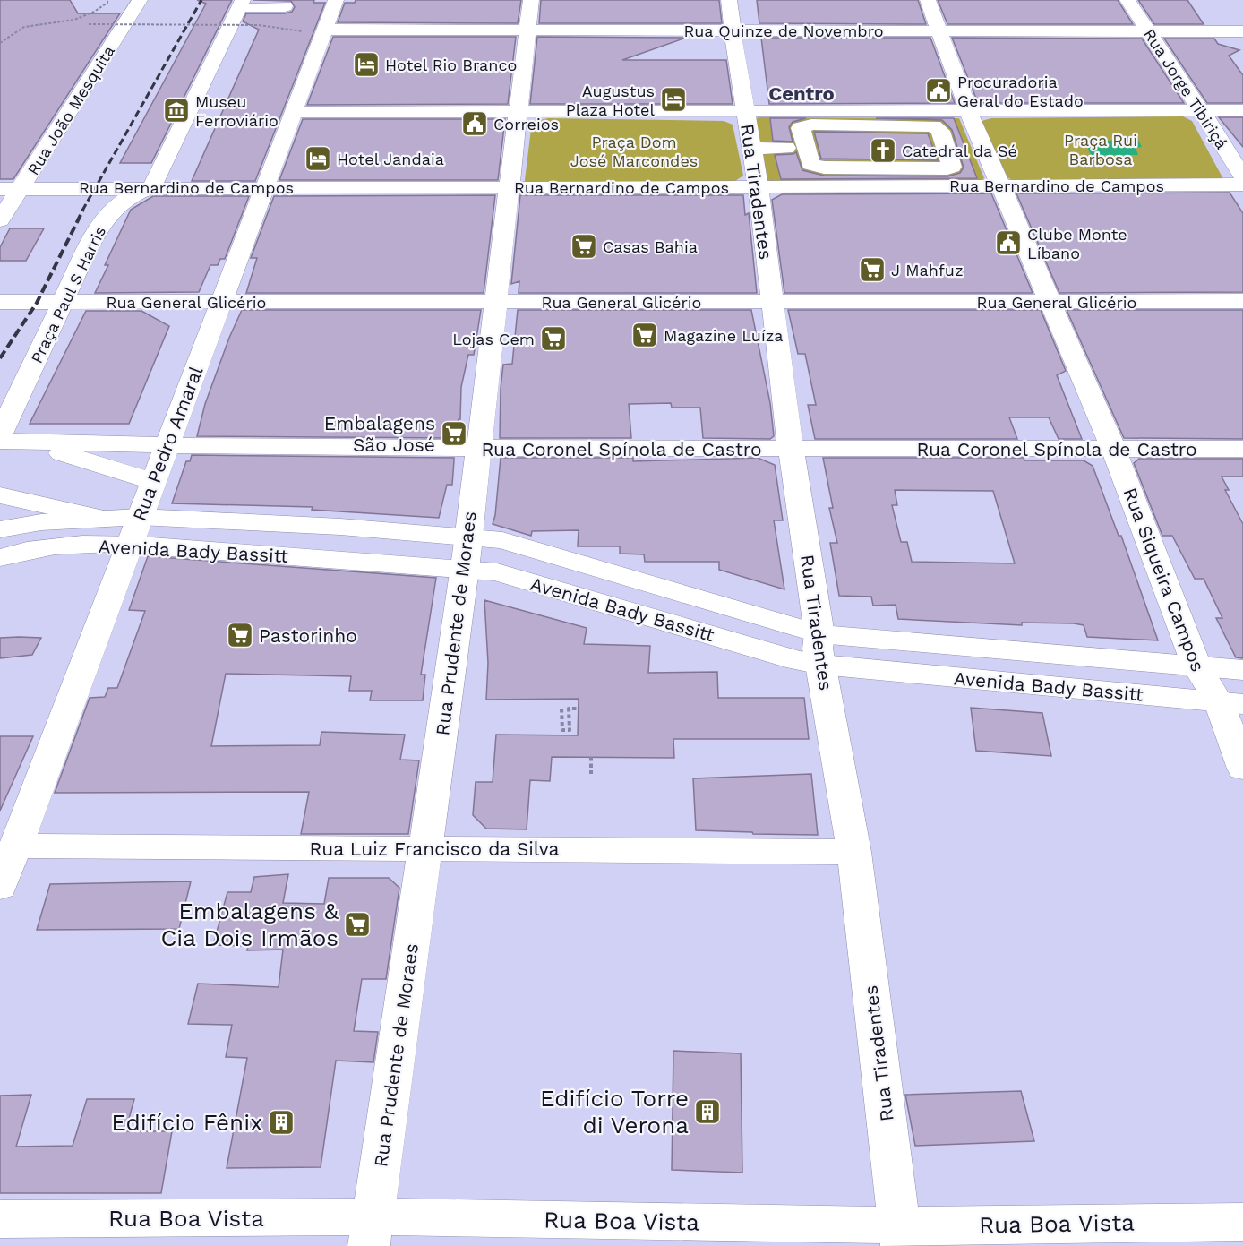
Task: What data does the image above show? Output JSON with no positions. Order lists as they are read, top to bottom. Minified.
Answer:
{"streets":{"street":["Rua Quinze de Novembro","Rua Jorge Tibiriçá","Rua João Mesquita","Rua Bernardino de Campos","Rua Tiradentes","Praça Paul S Harris","Rua General Glicério","Rua Pedro Amaral","Rua Coronel Spínola de Castro","Avenida Bady Bassitt","Rua Siqueira Campos","Rua Prudente de Moraes","Rua Luiz Francisco da Silva","Rua Boa Vista"]},"crossings":[["Rua Quinze de Novembro","Rua Jorge Tibiriçá"],["Rua Quinze de Novembro","Rua Tiradentes"],["Rua Quinze de Novembro","Rua Pedro Amaral"],["Rua Quinze de Novembro","Rua Siqueira Campos"],["Rua Quinze de Novembro","Rua Prudente de Moraes"],["Rua João Mesquita","Rua Bernardino de Campos"],["Rua Bernardino de Campos","Rua Tiradentes"],["Rua Bernardino de Campos","Praça Paul S Harris"],["Rua Bernardino de Campos","Rua Pedro Amaral"],["Rua Bernardino de Campos","Rua Siqueira Campos"],["Rua Bernardino de Campos","Rua Prudente de Moraes"],["Rua Tiradentes","Rua General Glicério"],["Rua Tiradentes","Rua Coronel Spínola de Castro"],["Rua Tiradentes","Avenida Bady Bassitt"],["Rua Tiradentes","Rua Luiz Francisco da Silva"],["Rua Tiradentes","Rua Boa Vista"],["Praça Paul S Harris","Rua General Glicério"],["Rua General Glicério","Rua Pedro Amaral"],["Rua General Glicério","Rua Siqueira Campos"],["Rua General Glicério","Rua Prudente de Moraes"],["Rua Pedro Amaral","Rua Coronel Spínola de Castro"],["Rua Pedro Amaral","Avenida Bady Bassitt"],["Rua Pedro Amaral","Rua Luiz Francisco da Silva"],["Rua Coronel Spínola de Castro","Rua Siqueira Campos"],["Rua Coronel Spínola de Castro","Rua Prudente de Moraes"],["Avenida Bady Bassitt","Rua Siqueira Campos"],["Avenida Bady Bassitt","Rua Prudente de Moraes"],["Rua Prudente de Moraes","Rua Luiz Francisco da Silva"],["Rua Prudente de Moraes","Rua Boa Vista"]],"districts":["Centro"],"parks":["Praça Rui Barbosa","Praça Dom José Marcondes"],"places":{"hotel":["Hotel Rio Branco","Augustus Plaza Hotel","Hotel Jandaia"],"public building":["Procuradoria Geral do Estado","Correios","Clube Monte Líbano"],"museum":["Museu Ferroviário"],"church":["Catedral da Sé"],"supermarket":["Casas Bahia","J Mahfuz","Magazine Luíza","Lojas Cem","Embalagens São José","Pastorinho","Embalagens & Cia Dois Irmãos"],"building":["Edifício Torre di Verona","Edifício Fênix"]}}
